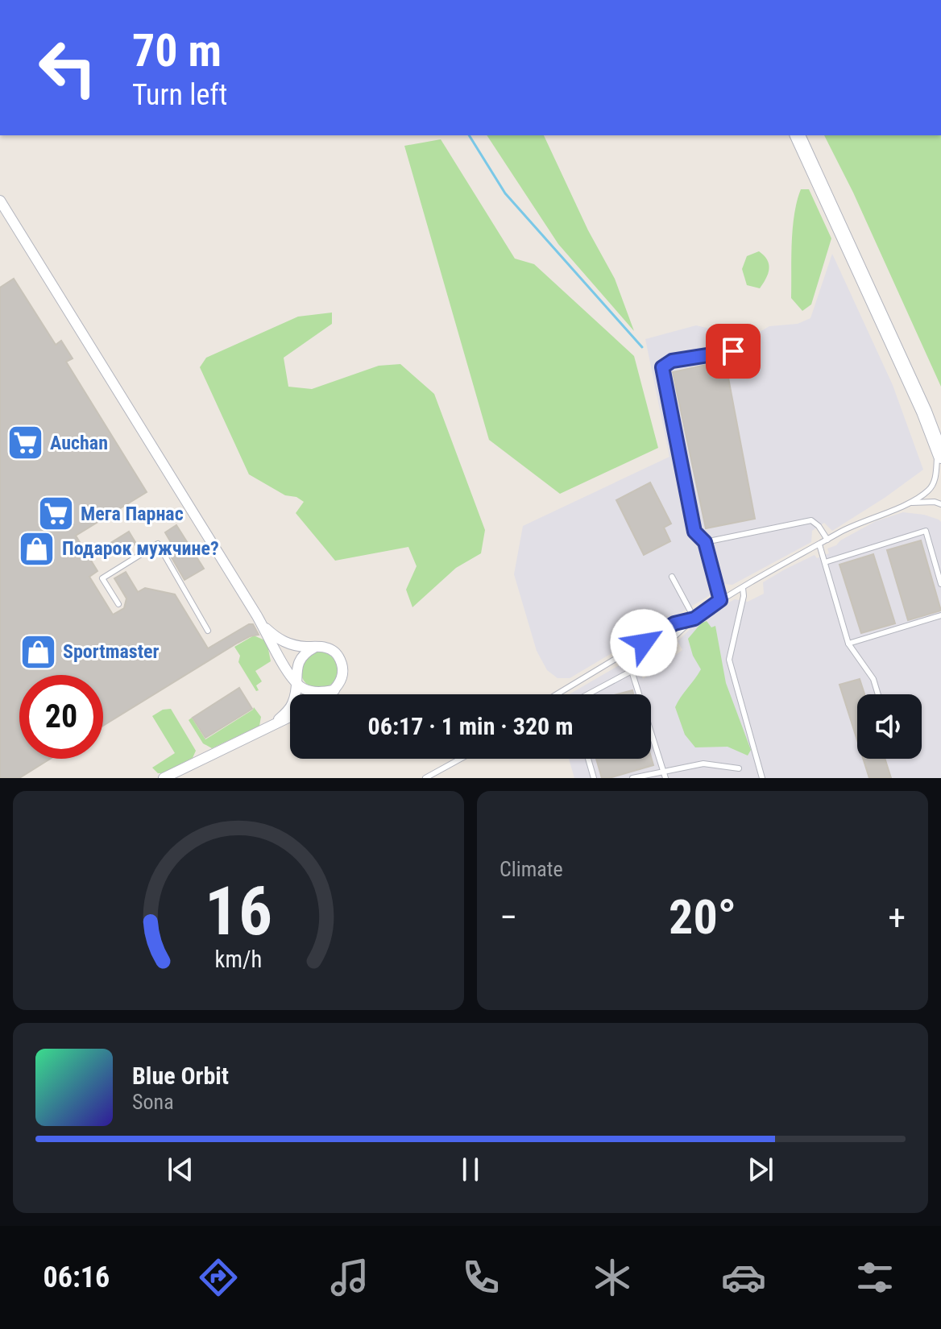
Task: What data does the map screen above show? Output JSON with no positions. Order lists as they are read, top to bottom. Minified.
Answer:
{"places":{"supermarket":["Auchan","Мега Парнас"],"shop":["Подарок мужчине?","Sportmaster"]},"page":{"turn":["70 m","Turn left"],"limit":"20","trip":"06:17 · 1 min · 320 m","tile":"Climate","heat":["−","20°","+"],"song":["Blue Orbit","Sona"],"tabs":"06:16","gauge":["16","km/h"]}}
